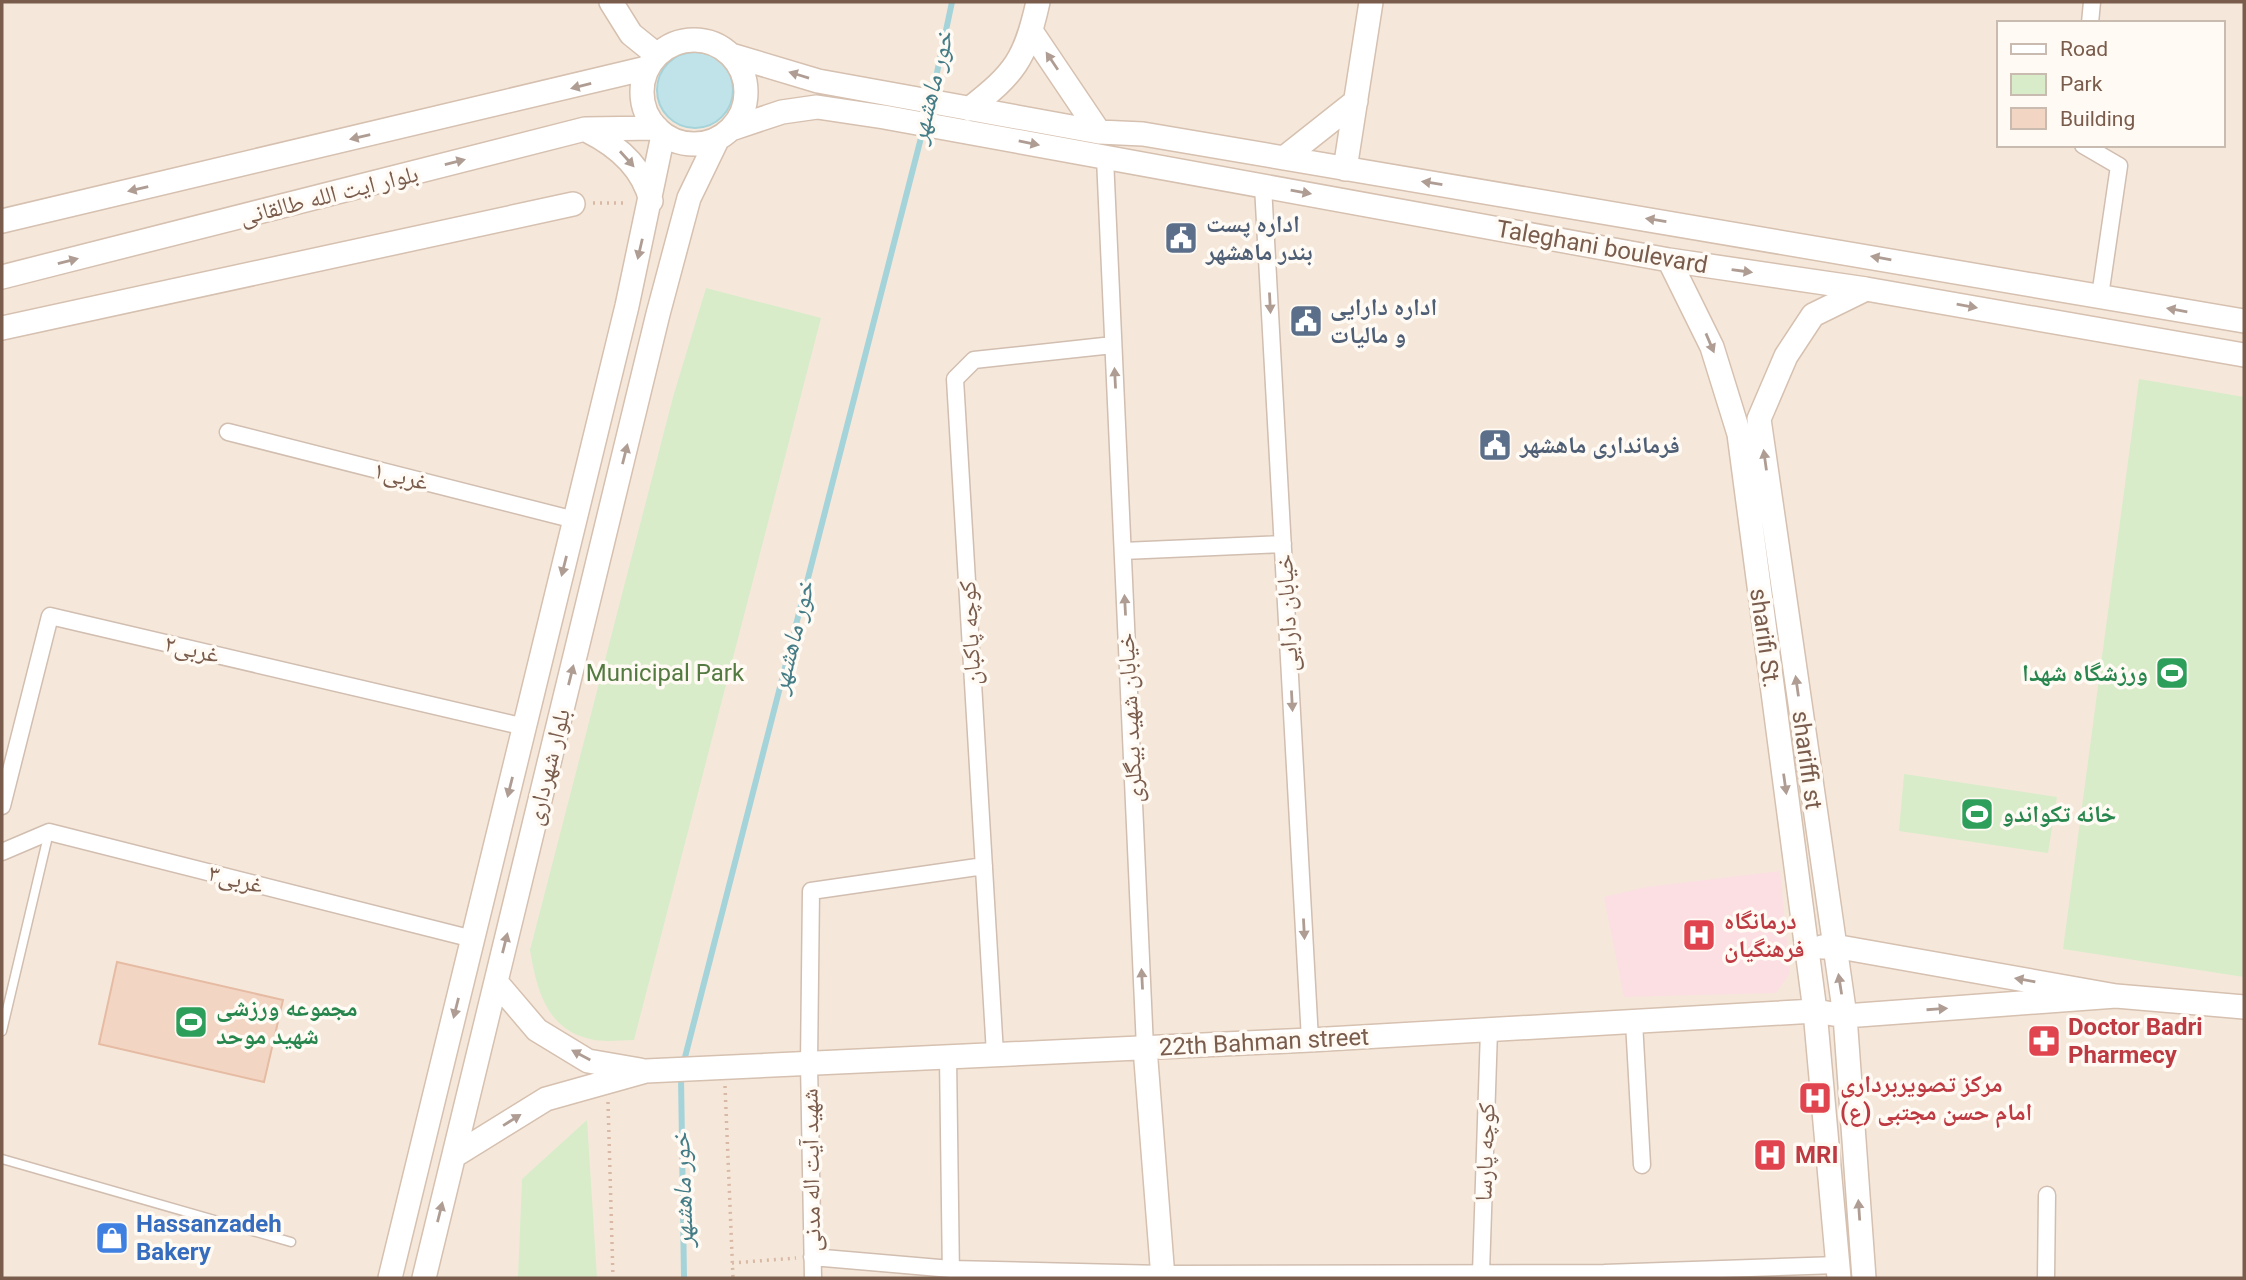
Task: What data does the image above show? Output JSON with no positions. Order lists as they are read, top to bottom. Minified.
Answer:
{"streets":{"main road":["بلوار ایت الله طالقانی","Taleghani boulevard","sharifi St.","خیابان شهید بیگلری","shariffi st","بلوار شهرداری","22th Bahman street"],"street":["۱غربی","خیابان دارایی","کوچه پاکبان","۲غربی","۳غربی","کوچه پارسا","شهید آیت اله مدنی"]},"crossings":[["بلوار ایت الله طالقانی","بلوار شهرداری"],["Taleghani boulevard","خیابان دارایی"],["Taleghani boulevard","sharifi St."],["Taleghani boulevard","خیابان شهید بیگلری"],["Taleghani boulevard","shariffi st"],["۱غربی","بلوار شهرداری"],["خیابان دارایی","22th Bahman street"],["کوچه پاکبان","خیابان شهید بیگلری"],["کوچه پاکبان","22th Bahman street"],["کوچه پاکبان","شهید آیت اله مدنی"],["sharifi St.","22th Bahman street"],["۲غربی","بلوار شهرداری"],["خیابان شهید بیگلری","22th Bahman street"],["shariffi st","22th Bahman street"],["بلوار شهرداری","۳غربی"],["22th Bahman street","کوچه پارسا"],["22th Bahman street","شهید آیت اله مدنی"]],"one_way":["خیابان دارایی","sharifi St.","خیابان شهید بیگلری","shariffi st"],"water":["خور ماهشهر"],"parks":["Municipal Park"],"places":{"public building":["اداره پست بندر ماهشهر","اداره دارایی و مالیات","فرمانداری ماهشهر"],"sports":["ورزشگاه شهدا","خانه تکواندو","مجموعه ورزشی شهید موحد"],"hospital":["درمانگاه فرهنگیان","مرکز تصویربرداری امام حسن مجتبی (ع)","MRI"],"pharmacy":["Doctor Badri Pharmecy"],"shop":["Hassanzadeh Bakery"]},"legend":["Road","Park","Building"]}
